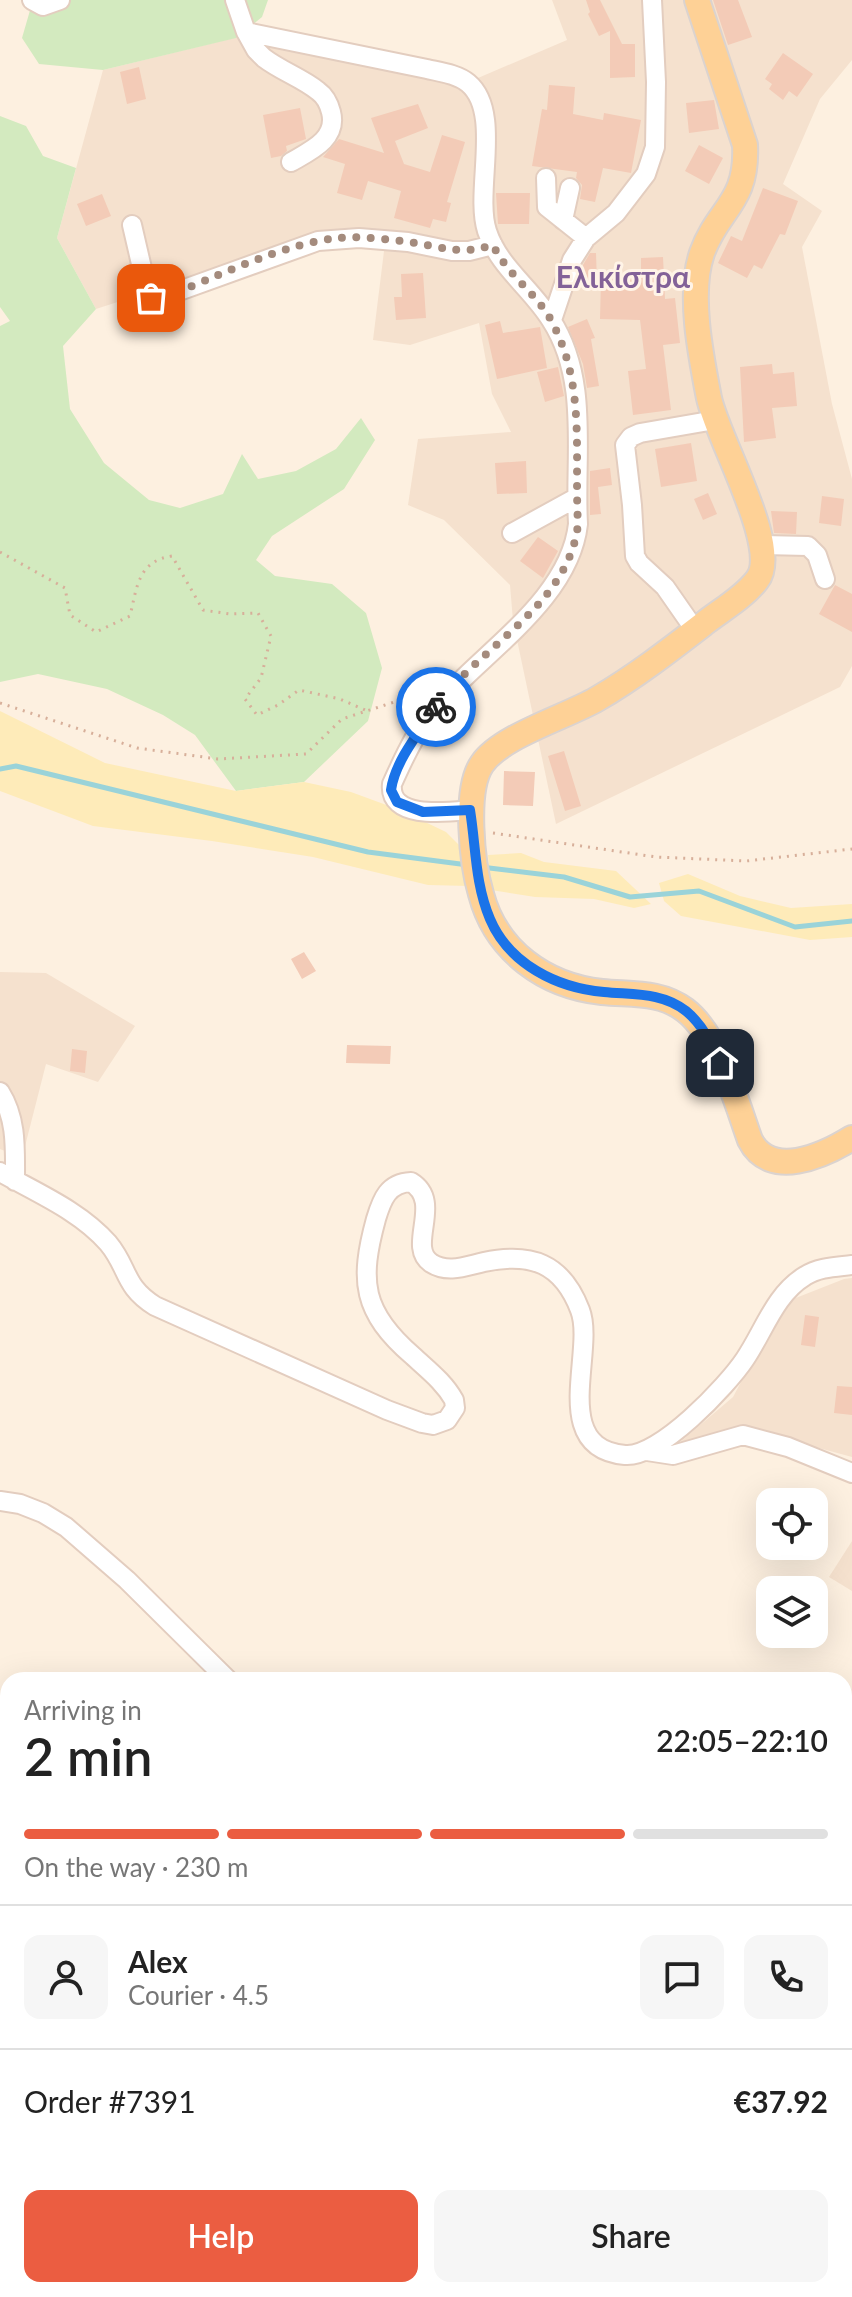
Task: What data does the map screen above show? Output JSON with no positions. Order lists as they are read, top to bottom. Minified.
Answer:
{"districts":["Ελικίστρα"],"page":{"heading":["2 min","Arriving in","22:05–22:10"],"panel":["Alex","Courier · 4.5","Order #7391","€37.92"],"bar":"On the way · 230 m","buttons":["Help","Share"]}}
